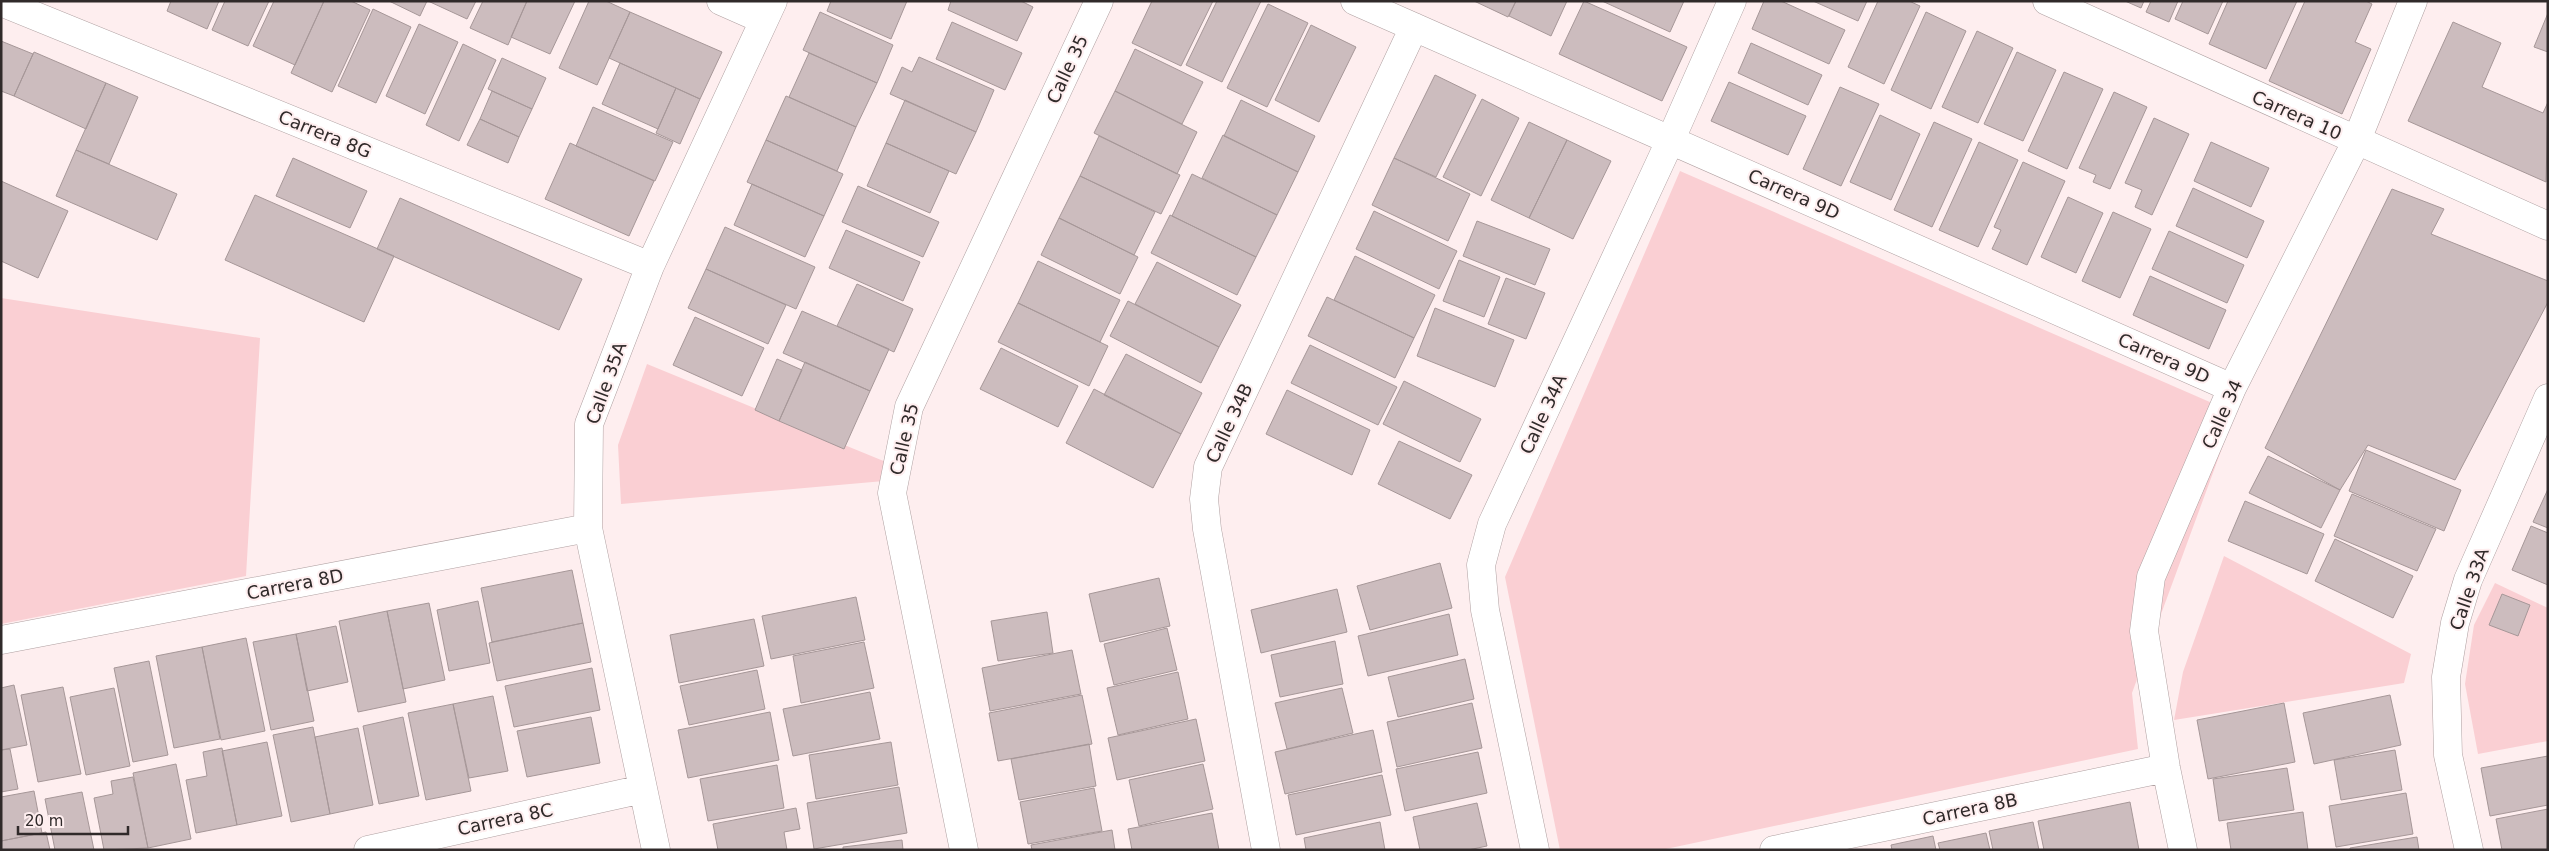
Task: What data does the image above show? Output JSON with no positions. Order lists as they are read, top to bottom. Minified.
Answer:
{"streets":{"street":["Calle 35","Carrera 10","Carrera 8G","Carrera 9D","Calle 35A","Calle 34A","Calle 34","Calle 34B","Carrera 8D","Calle 33A","Carrera 8B","Carrera 8C"]},"crossings":[["Carrera 10","Calle 34"],["Carrera 8G","Calle 35A"],["Carrera 9D","Calle 34A"],["Carrera 9D","Calle 34"],["Carrera 9D","Calle 34B"],["Calle 35A","Carrera 8D"],["Calle 35A","Carrera 8C"],["Calle 34","Carrera 8B"]],"scale_bar":"20 m"}
